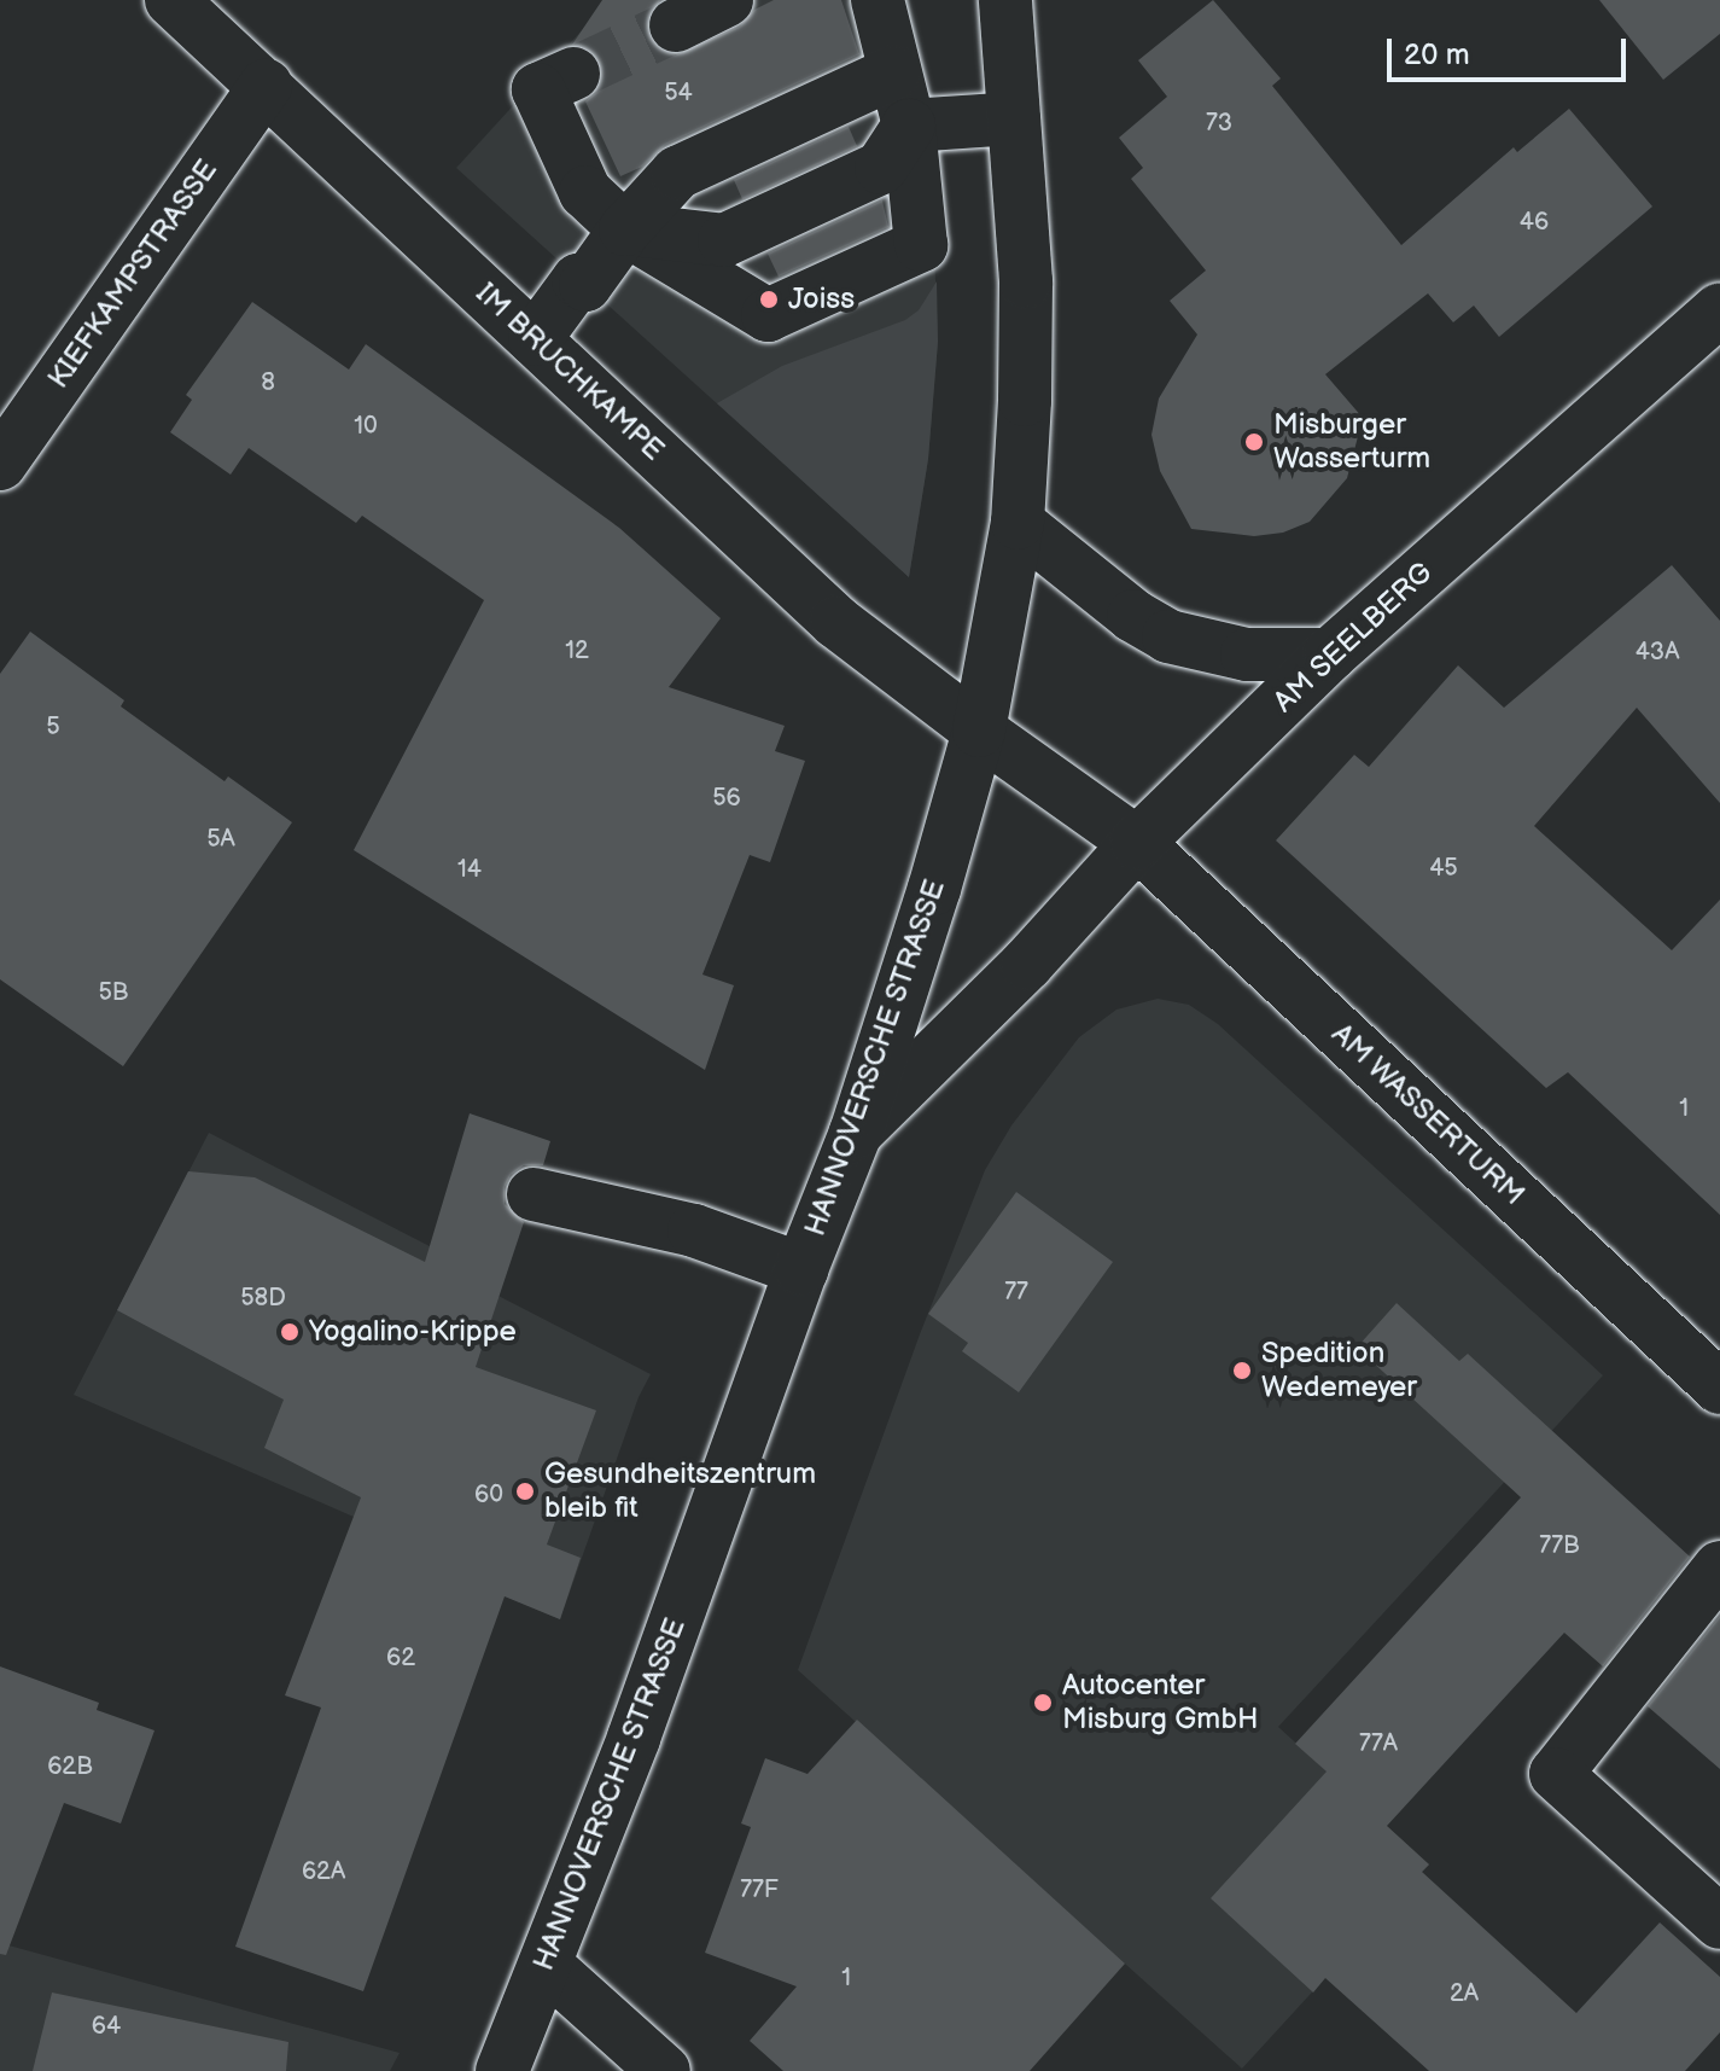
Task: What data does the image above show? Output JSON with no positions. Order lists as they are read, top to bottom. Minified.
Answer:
{"streets":{"street":["KIEFKAMPSTRASSE","IM BRUCHKAMPE","AM SEELBERG","HANNOVERSCHE STRASSE","AM WASSERTURM"]},"crossings":[["KIEFKAMPSTRASSE","IM BRUCHKAMPE"],["IM BRUCHKAMPE","HANNOVERSCHE STRASSE"],["AM SEELBERG","HANNOVERSCHE STRASSE"],["AM SEELBERG","AM WASSERTURM"]],"places":["Joiss","Misburger Wasserturm","Yogalino-Krippe","Spedition Wedemeyer","Gesundheitszentrum bleib fit","Autocenter Misburg GmbH"],"house_numbers":["54","73","46","8","10","12","43A","5","56","5A","45","14","5B","1","77","58D","60","77B","62","77A","62B","62A","77F","1","2A","64"],"scale_bar":"20 m"}
